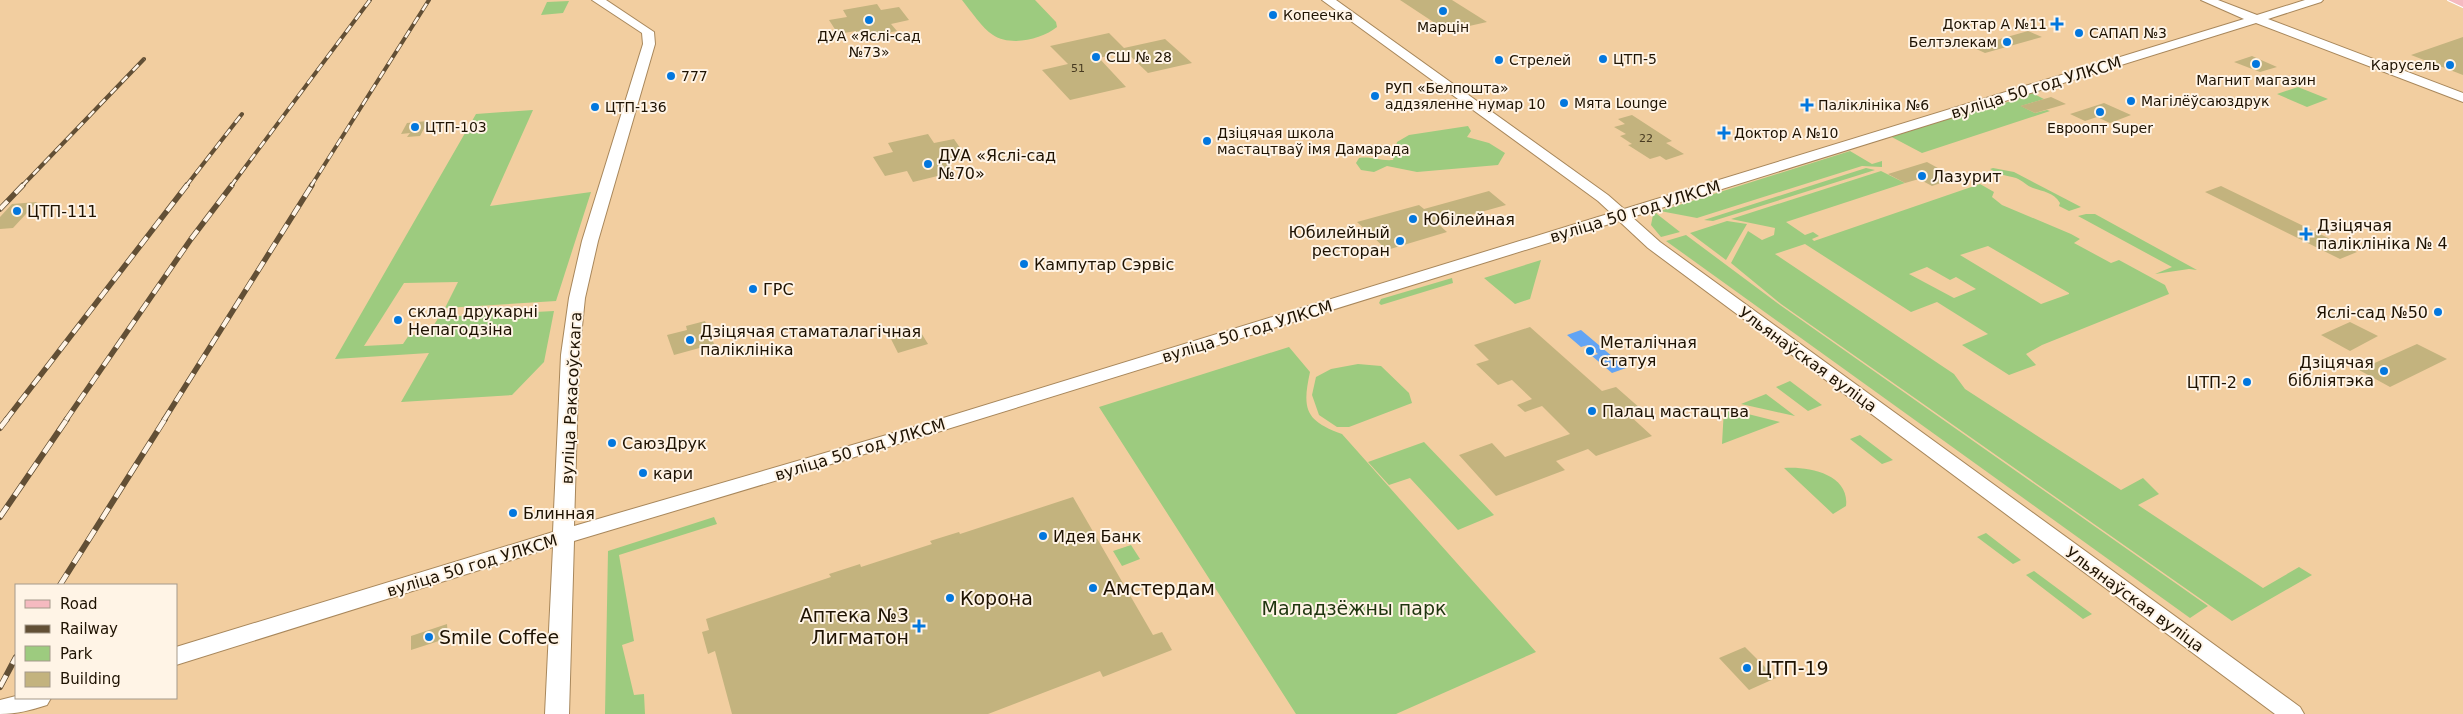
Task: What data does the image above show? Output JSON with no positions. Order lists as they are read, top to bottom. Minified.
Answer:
{"streets":{"main road":["вуліца 50 год УЛКСМ","Ульянаўская вуліца","вуліца Ракасоўскага"]},"crossings":[["вуліца 50 год УЛКСМ","Ульянаўская вуліца"],["вуліца 50 год УЛКСМ","вуліца Ракасоўскага"]],"parks":["Маладзёжны парк"],"places":{"other":["Марцін","Копеечка","ДУА «Яслі-сад №73»","САПАП №3","Белтэлекам","СШ № 28","ЦТП-5","Стрелей","Магнит магазин","Карусель","777","РУП «Белпошта» аддзяленне нумар 10","Магілёўсаюздрук","Мята Lounge","ЦТП-136","Евроопт Super","ЦТП-103","Дзіцячая школа мастацтваў імя Дамарада","ДУА «Яслі-сад №70»","Лазурит","ЦТП-111","Юбілейная","Юбилейный ресторан","Кампутар Сэрвіс","ГРС","Яслі-сад №50","склад друкарні Непагодзіна","Дзіцячая стаматалагічная паліклініка","Металічная статуя","Дзіцячая бібліятэка","ЦТП-2","Палац мастацтва","СаюзДрук","кари","Блинная","Идея Банк","Амстердам","Корона","Smile Coffee","ЦТП-19"],"health":["Доктар А №11","Паліклініка №6","Доктор А №10","Дзіцячая паліклініка № 4","Аптека №3 Лигматон"]},"house_numbers":["51","22"],"legend":["Road","Railway","Park","Building"]}
